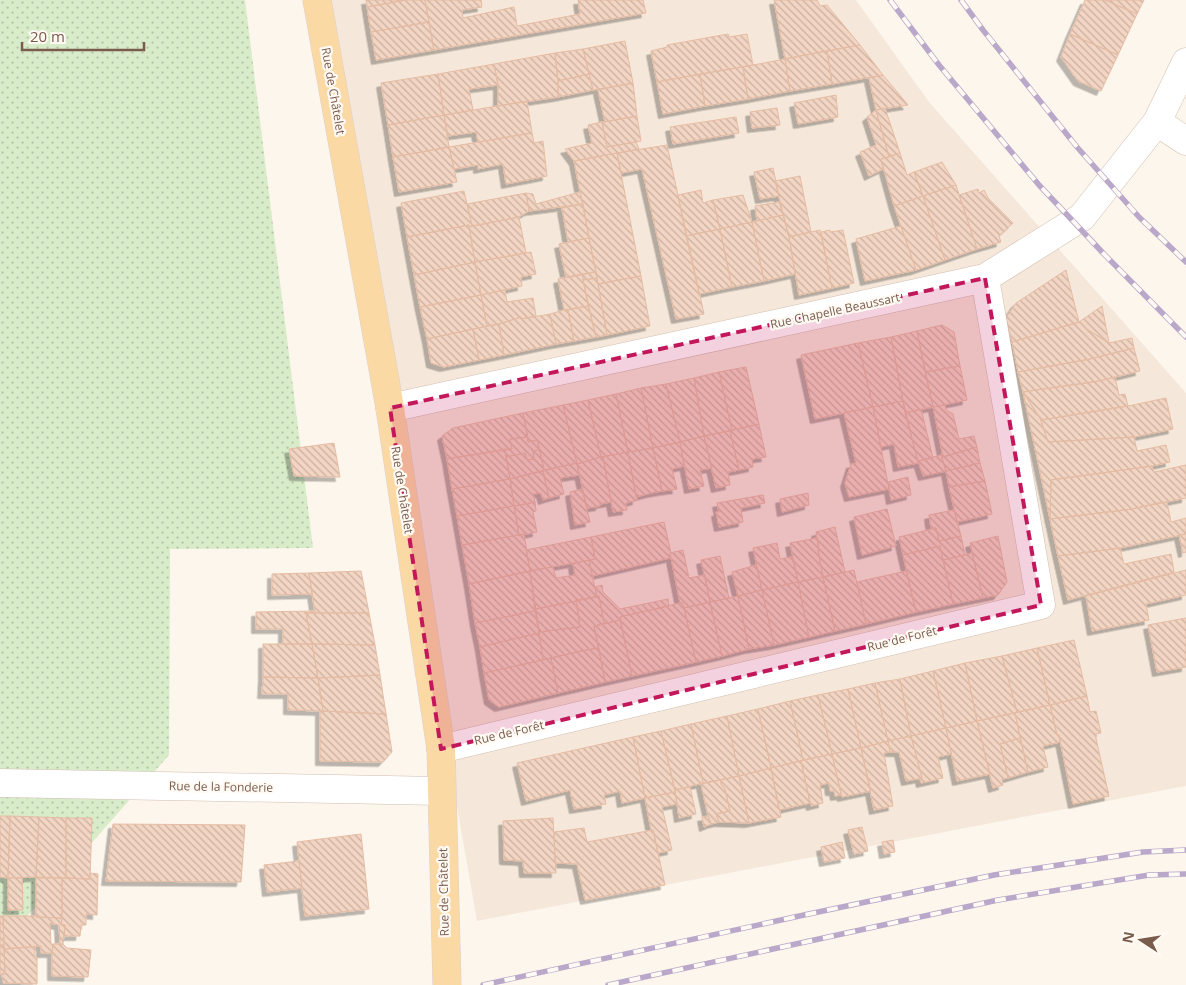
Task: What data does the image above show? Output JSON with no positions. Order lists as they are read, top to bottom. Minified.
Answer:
{"streets":{"main road":["Rue de Châtelet"],"street":["Rue Chapelle Beaussart","Rue de Forêt","Rue de la Fonderie"]},"crossings":[["Rue de Châtelet","Rue Chapelle Beaussart"],["Rue de Châtelet","Rue de Forêt"],["Rue de Châtelet","Rue de la Fonderie"],["Rue Chapelle Beaussart","Rue de Forêt"]],"scale_bar":"20 m","north":"left"}
